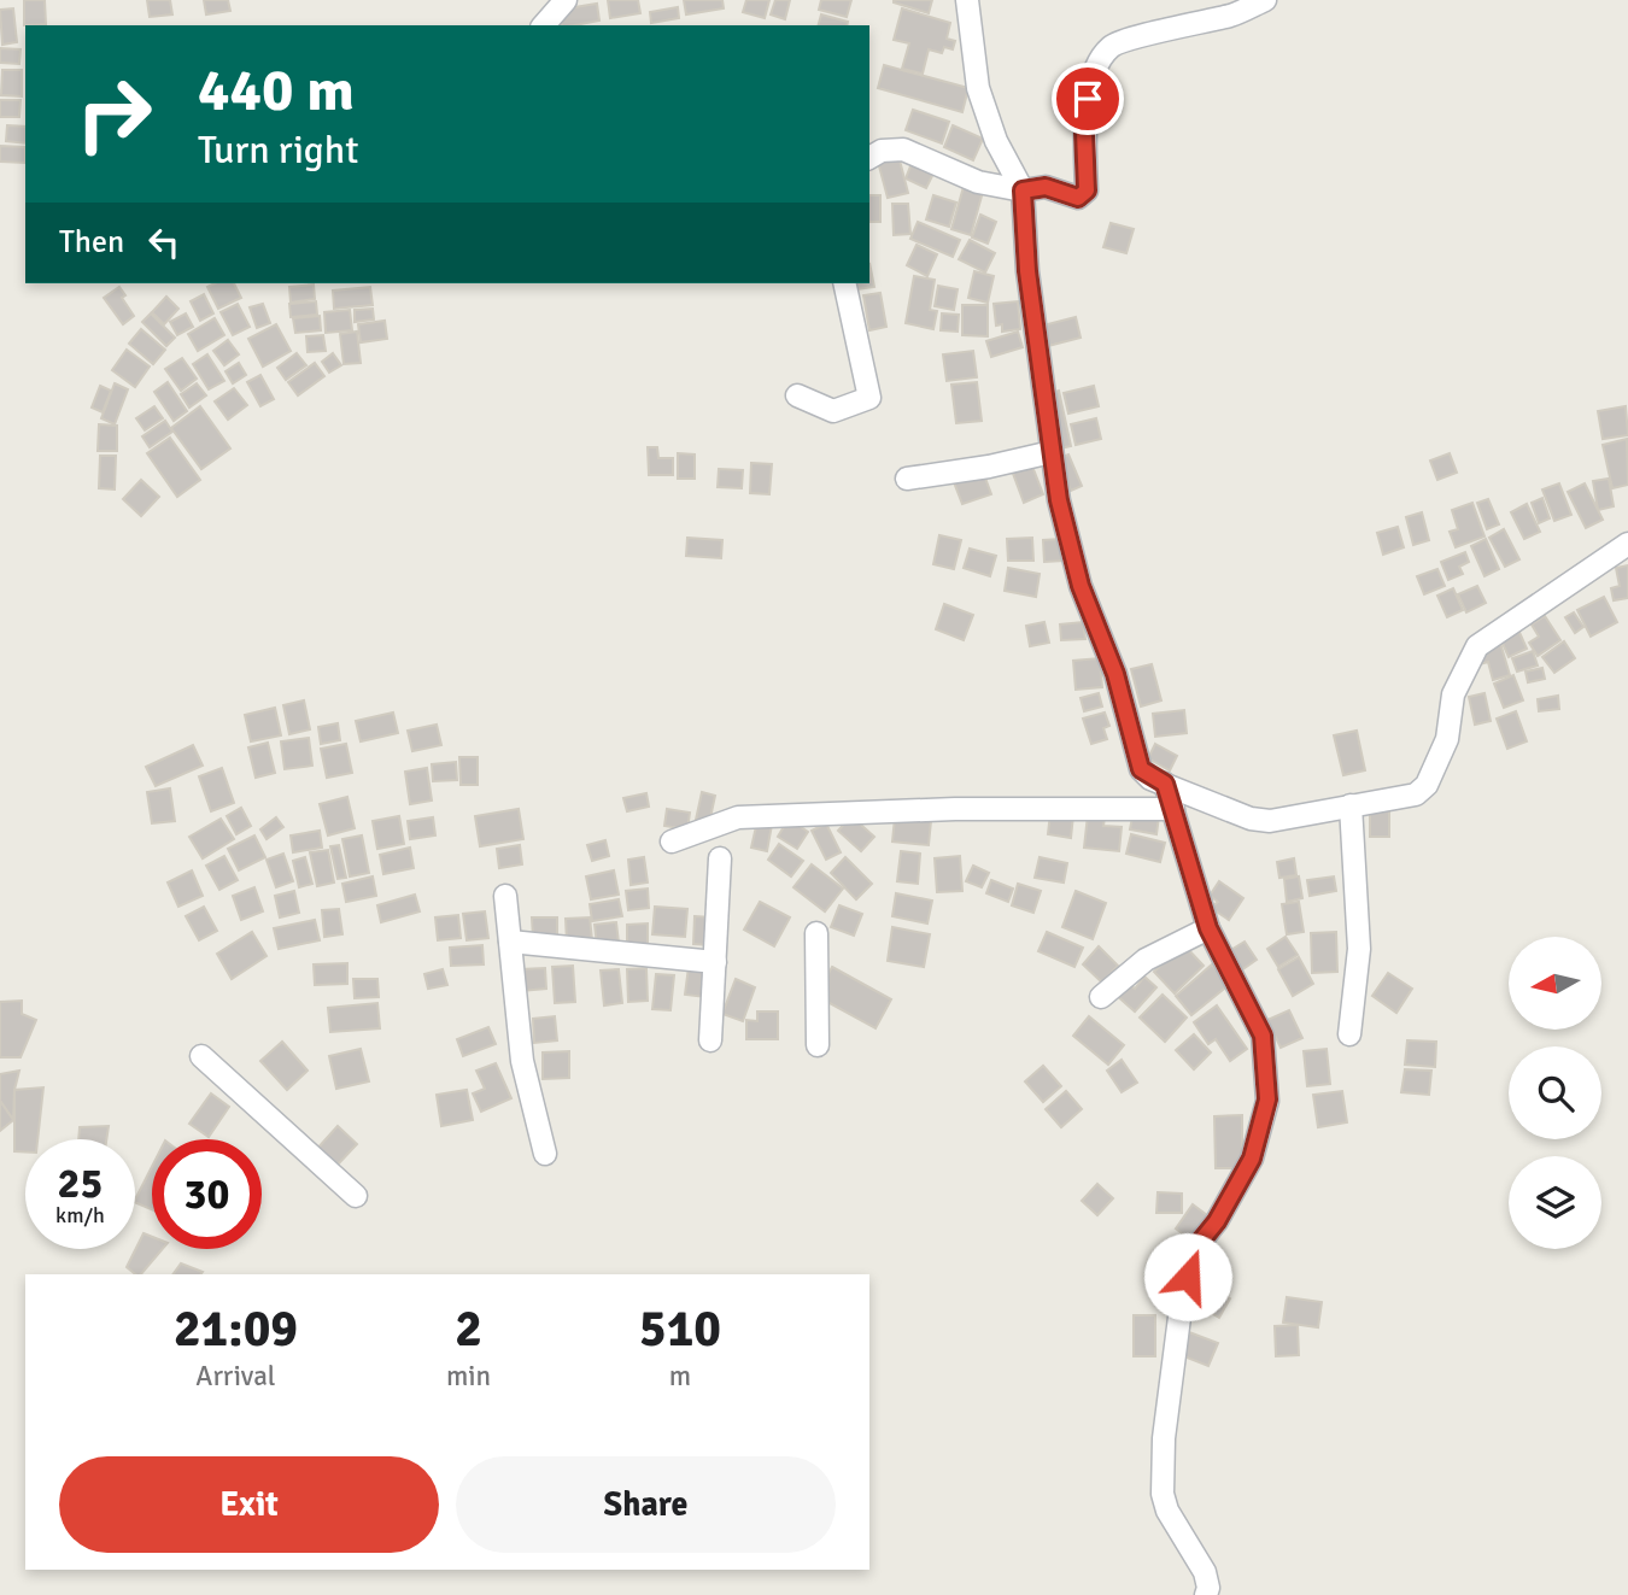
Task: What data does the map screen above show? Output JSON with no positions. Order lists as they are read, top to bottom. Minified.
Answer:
{"north":"left","page":{"turn":["440 m","Turn right"],"then":"Then","speed":"25 km/h","limit":"30","eta":["21:09","Arrival","2","min","510","m"],"buttons":["Exit","Share"]}}
